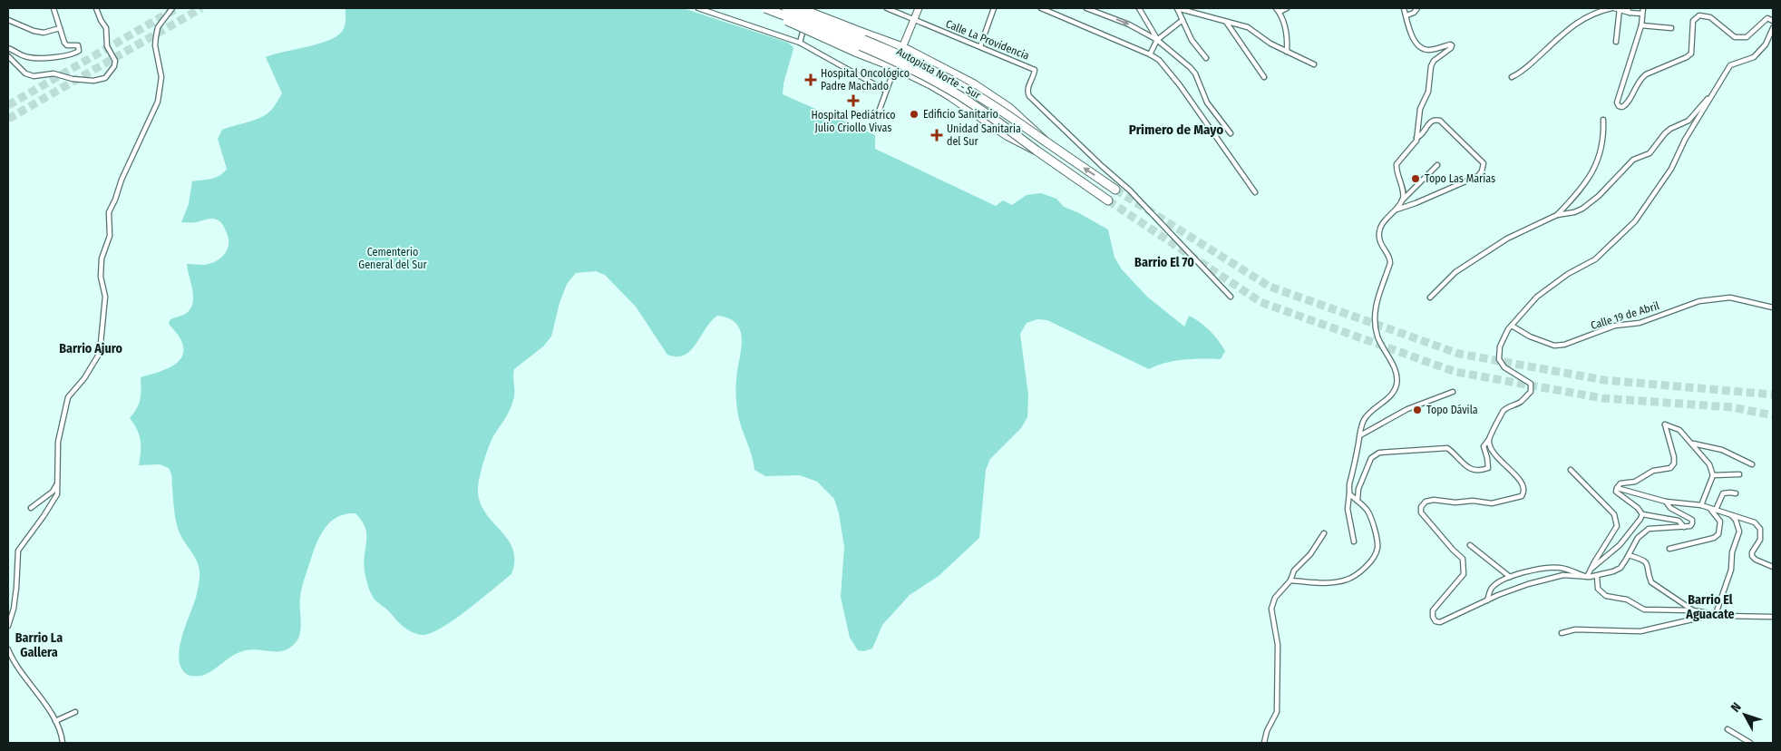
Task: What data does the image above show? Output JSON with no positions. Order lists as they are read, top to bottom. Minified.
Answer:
{"streets":{"highway":["Autopista Norte - Sur"],"street":["Calle La Providencia","Calle 19 de Abril"]},"districts":["Primero de Mayo","Barrio El 70","Barrio Ajuro","Barrio El Aguacate","Barrio La Gallera"],"parks":["Cementerio General del Sur"],"places":{"health":["Hospital Oncológico Padre Machado","Hospital Pediátrico Julio Criollo Vivas","Unidad Sanitaria del Sur"],"other":["Edificio Sanitario","Topo Las Marías","Topo Dávila"]},"north":"top left"}
